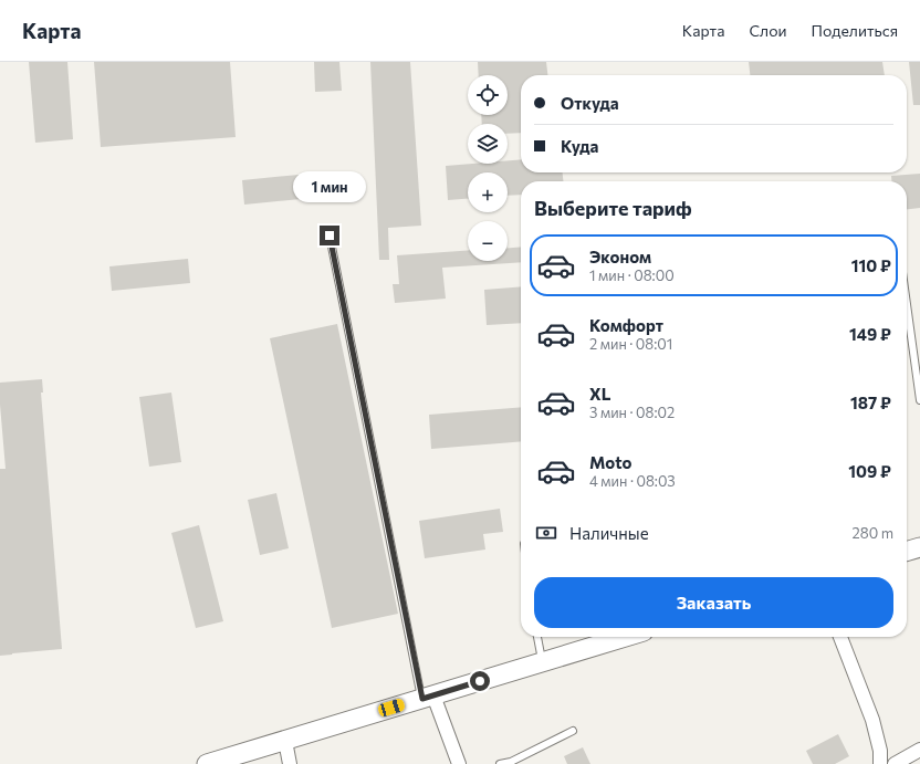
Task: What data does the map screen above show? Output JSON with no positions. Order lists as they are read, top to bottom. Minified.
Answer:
{"page":{"header":"Карта","nav":["Карта","Слои","Поделиться"],"map_buttons":["+","−"],"banner":["Откуда","Куда"],"bubble":"1 мин","heading":"Выберите тариф","list":[{"name":"Эконом","note":"1 мин · 08:00","value":"110 ₽"},{"name":"Комфорт","note":"2 мин · 08:01","value":"149 ₽"},{"name":"XL","note":"3 мин · 08:02","value":"187 ₽"},{"name":"Moto","note":"4 мин · 08:03","value":"109 ₽"}],"pay":["Наличные","280 m"],"buttons":"Заказать"}}
